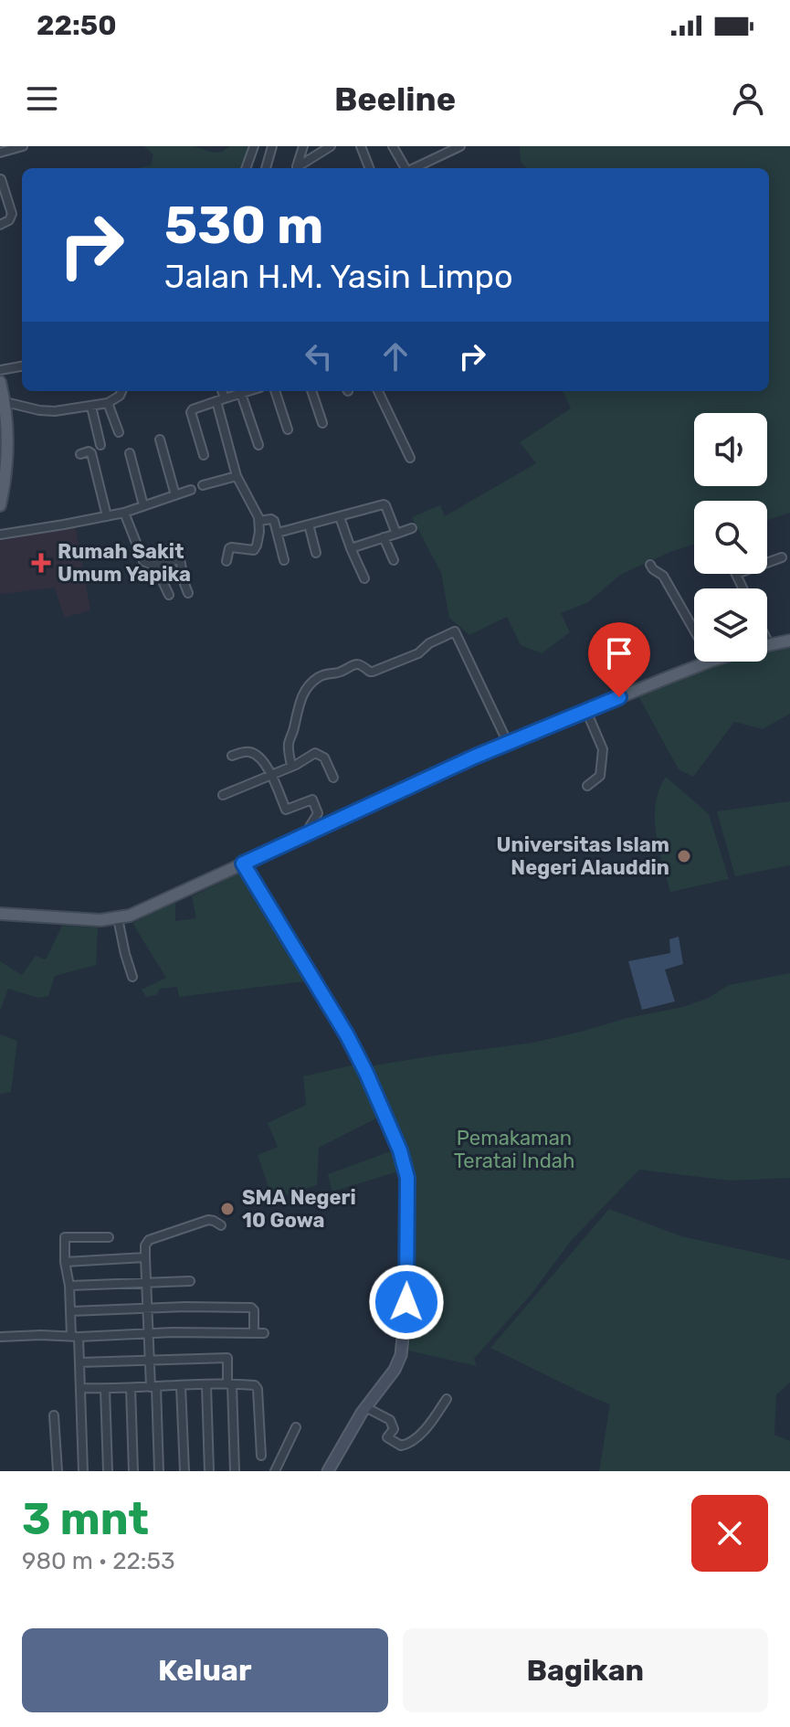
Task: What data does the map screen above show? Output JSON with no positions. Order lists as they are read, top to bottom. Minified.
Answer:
{"parks":["Pemakaman Teratai Indah"],"places":{"health":["Rumah Sakit Umum Yapika"],"other":["Universitas Islam Negeri Alauddin","SMA Negeri 10 Gowa"]},"page":{"status":"22:50","header":"Beeline","turn":["530 m","Jalan H.M. Yasin Limpo"],"heading":["3 mnt","980 m · 22:53"],"buttons":["Keluar","Bagikan"]}}
